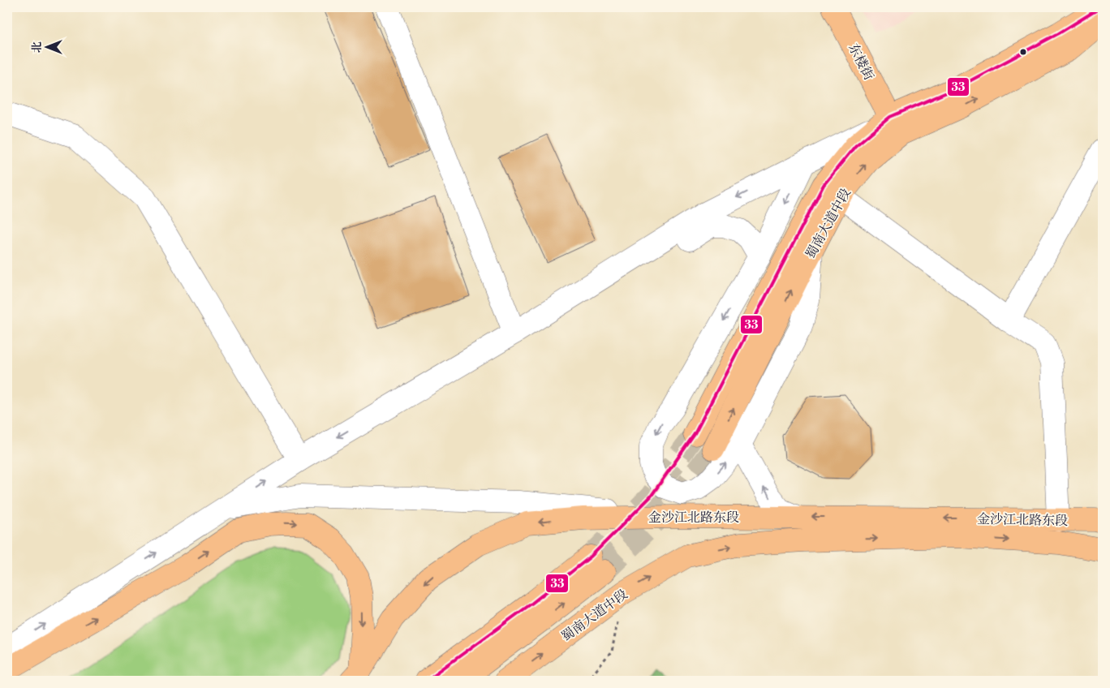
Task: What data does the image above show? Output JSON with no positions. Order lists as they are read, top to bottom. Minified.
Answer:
{"streets":{"main road":["东楼街","蜀南大道中段","金沙江北路东段"]},"crossings":[["东楼街","蜀南大道中段"],["蜀南大道中段","金沙江北路东段"]],"lines":["transit line 33"],"north":"left"}
